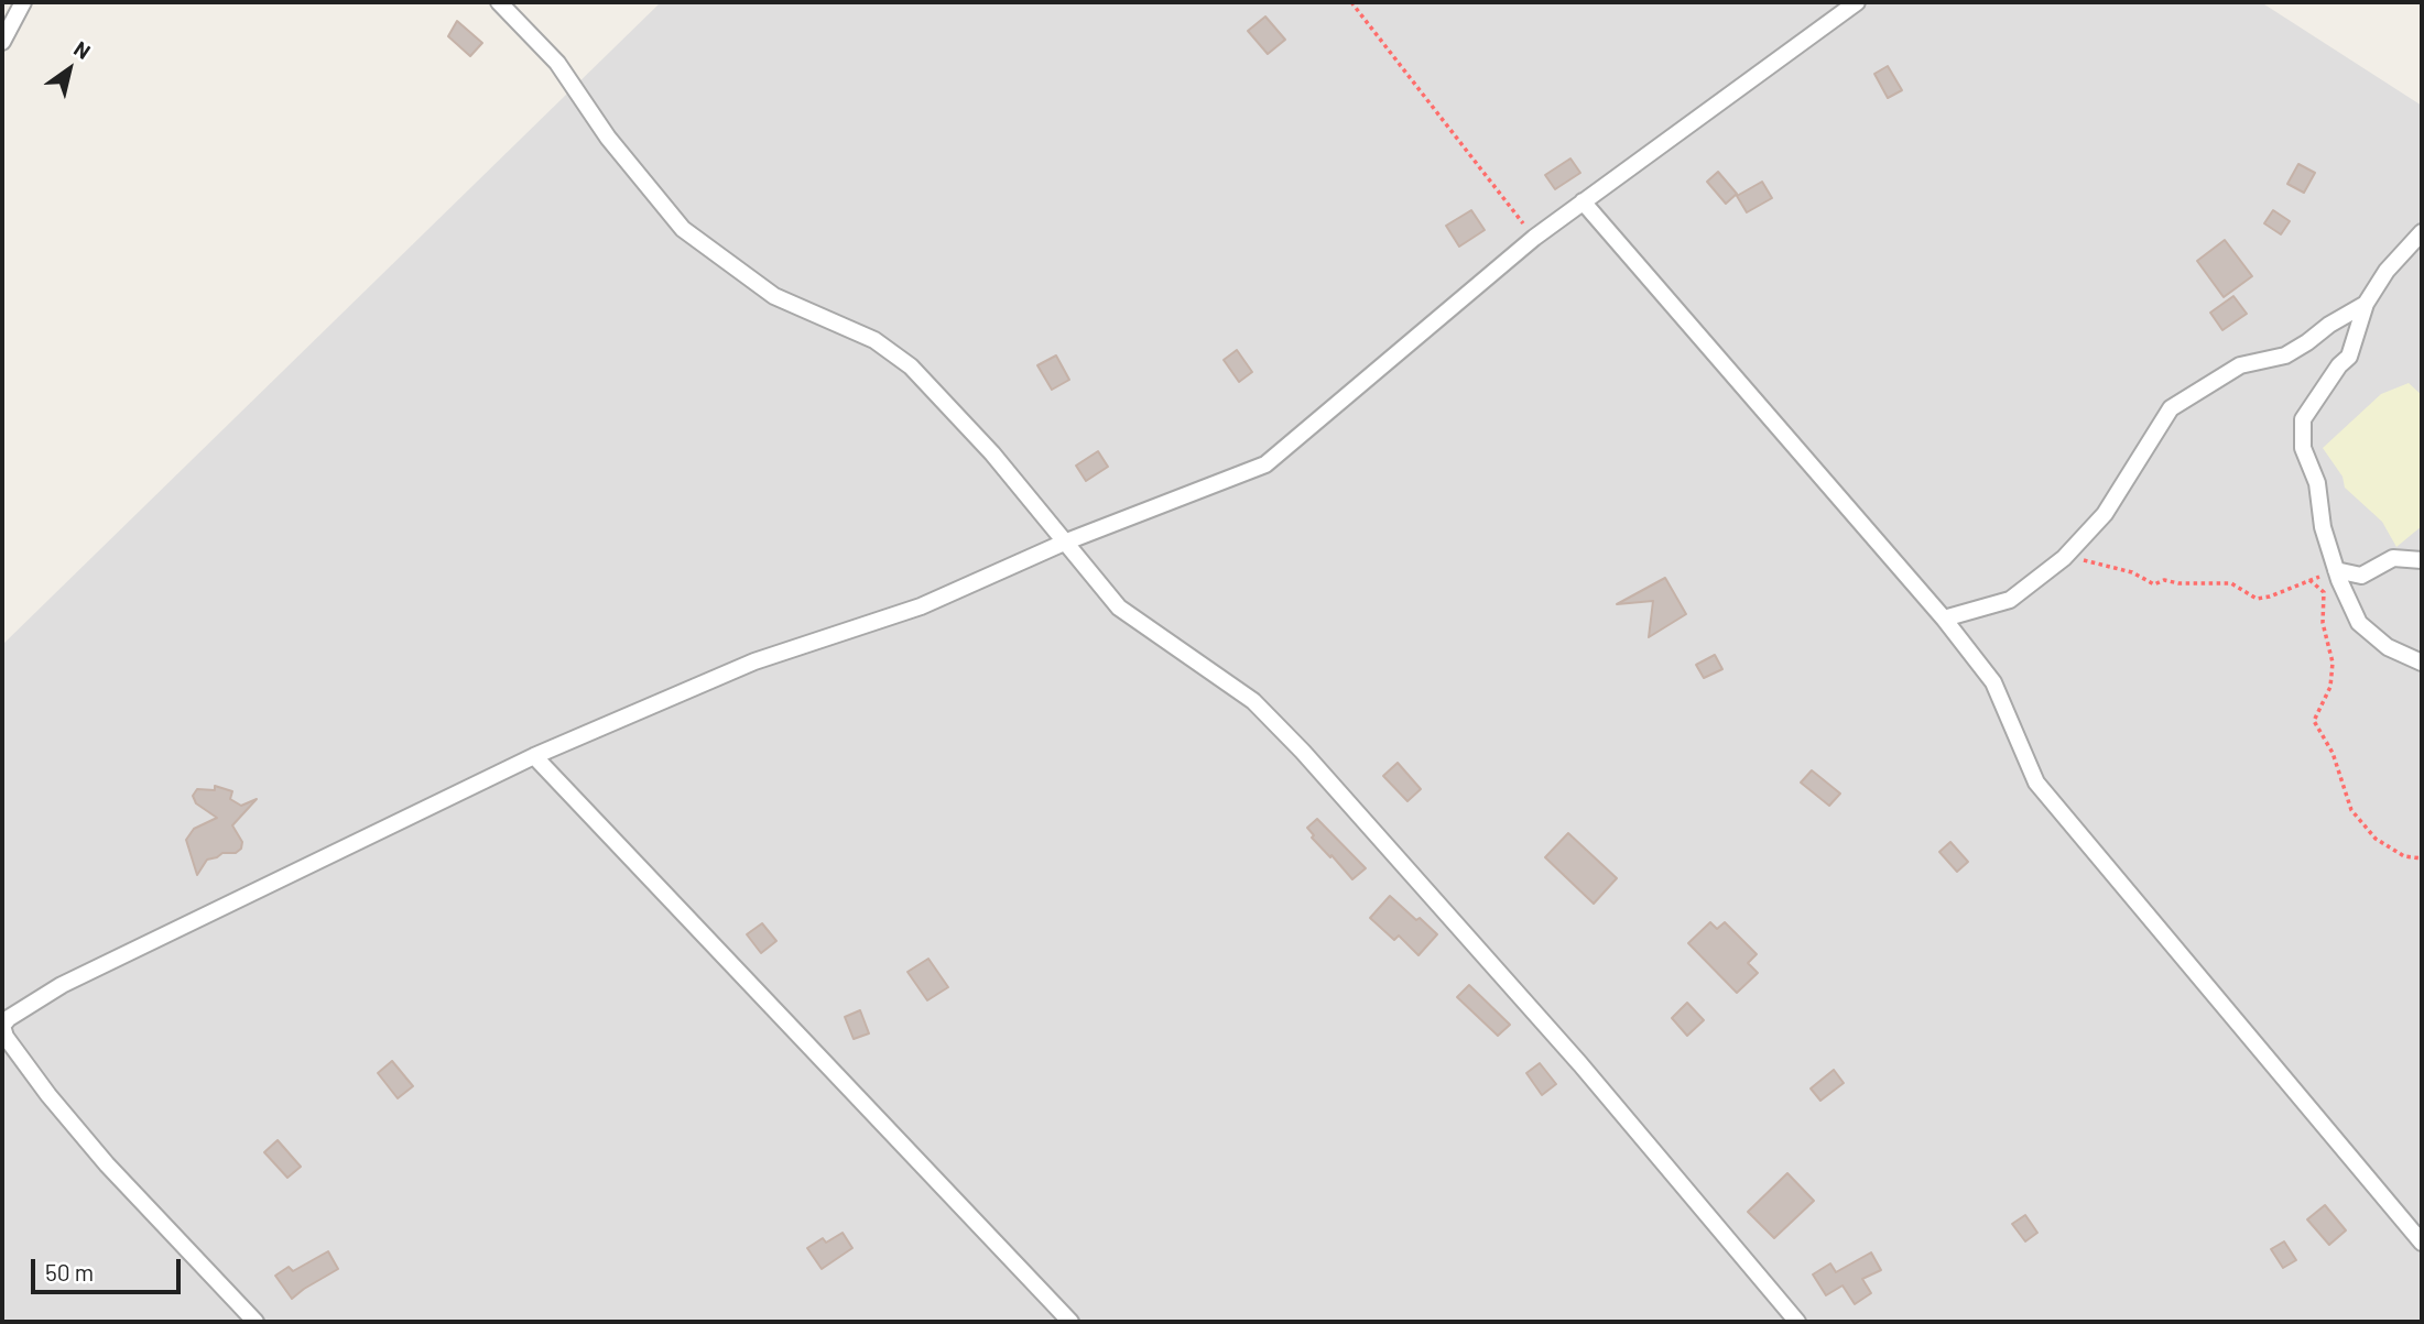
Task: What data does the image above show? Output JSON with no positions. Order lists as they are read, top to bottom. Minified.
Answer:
{"scale_bar":"50 m","north":"top right"}
